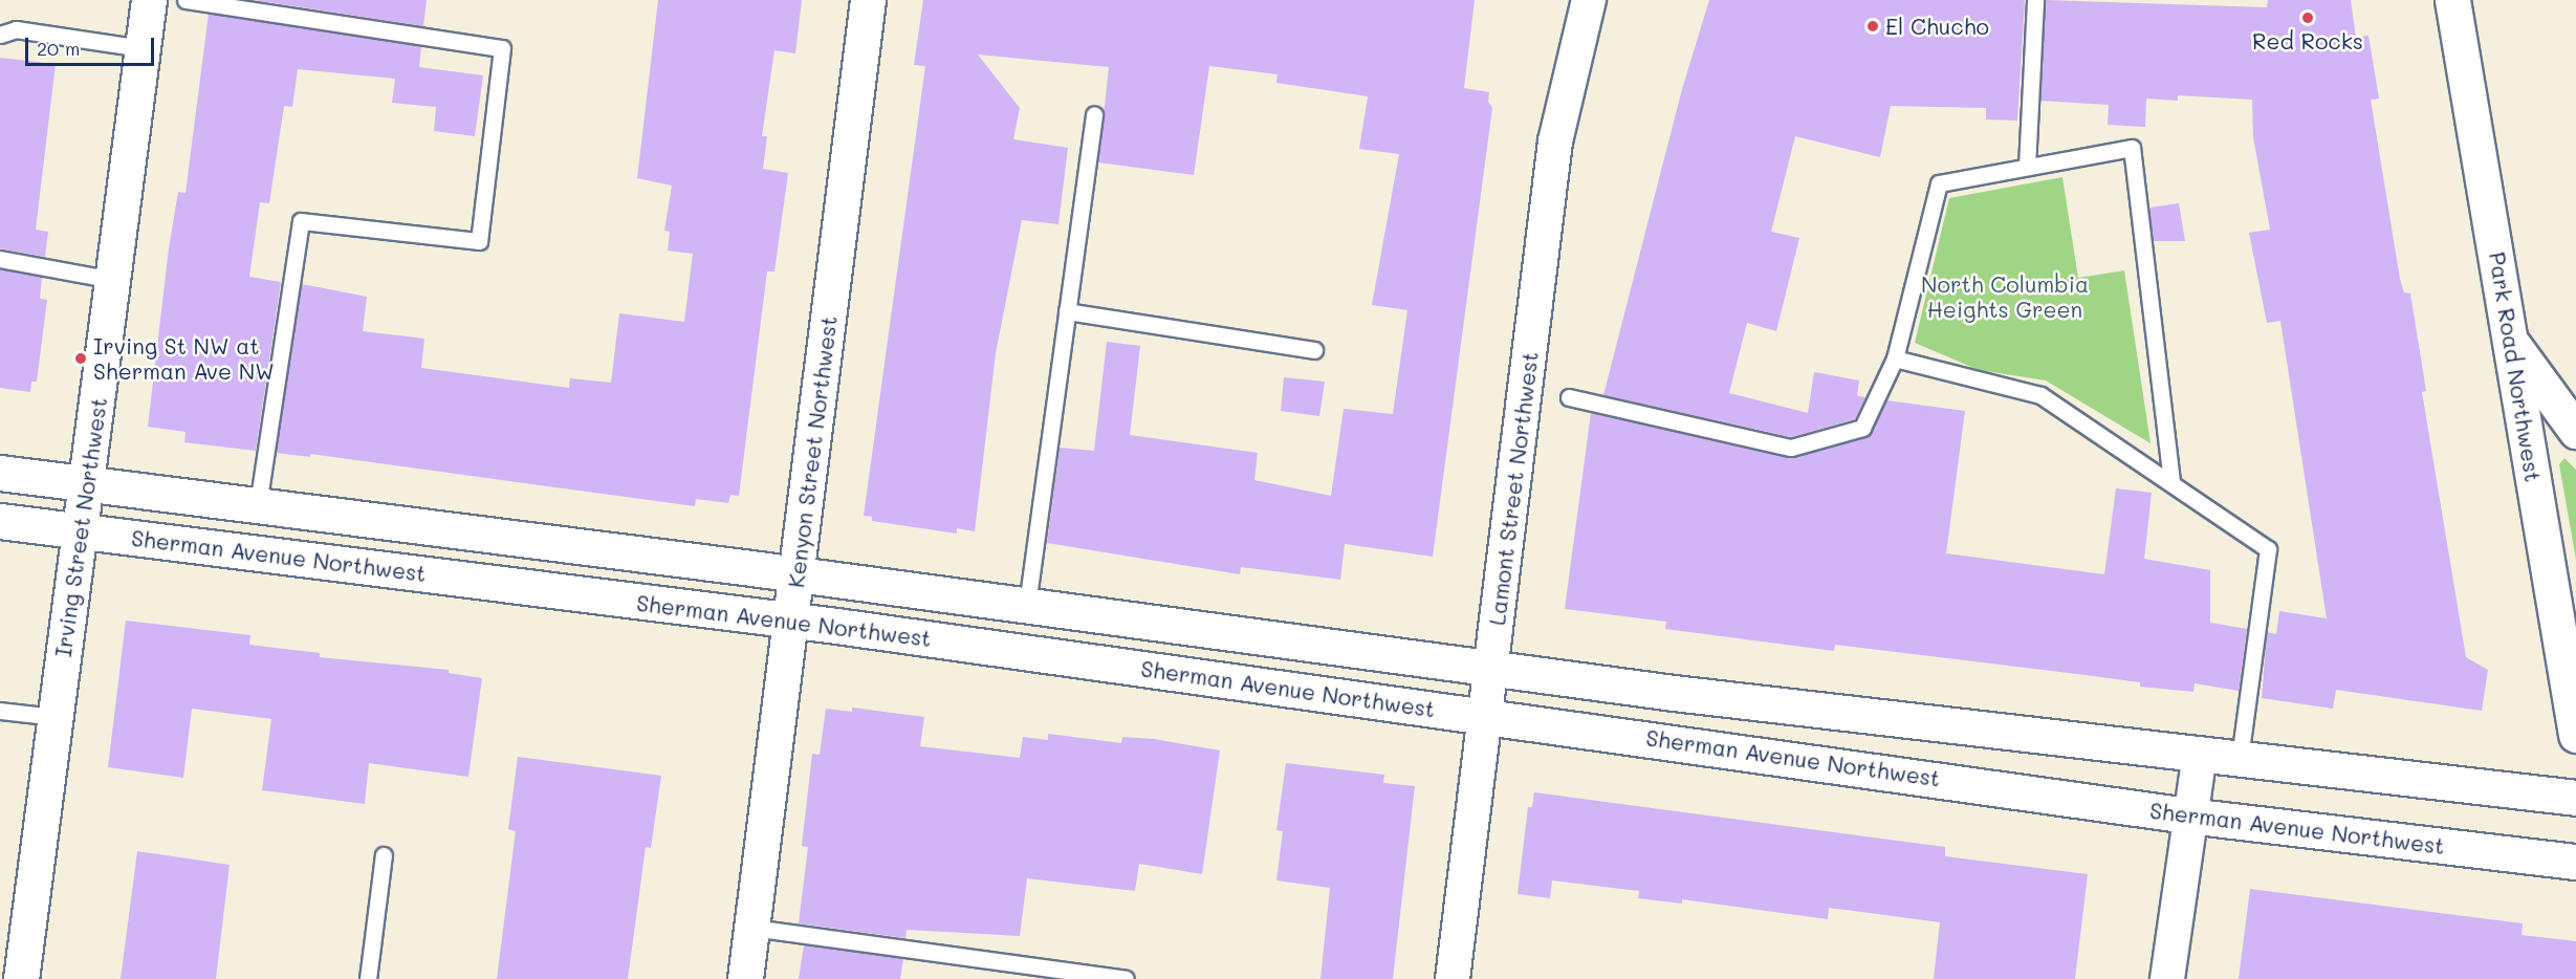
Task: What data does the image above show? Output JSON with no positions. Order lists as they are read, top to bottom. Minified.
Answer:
{"streets":{"main road":["Park Road Northwest","Kenyon Street Northwest","Irving Street Northwest","Sherman Avenue Northwest"],"street":["Lamont Street Northwest"]},"crossings":[["Kenyon Street Northwest","Sherman Avenue Northwest"],["Lamont Street Northwest","Sherman Avenue Northwest"],["Irving Street Northwest","Sherman Avenue Northwest"]],"parks":["North Columbia Heights Green"],"places":["Red Rocks","El Chucho","Irving St NW at Sherman Ave NW"],"scale_bar":"20 m"}
